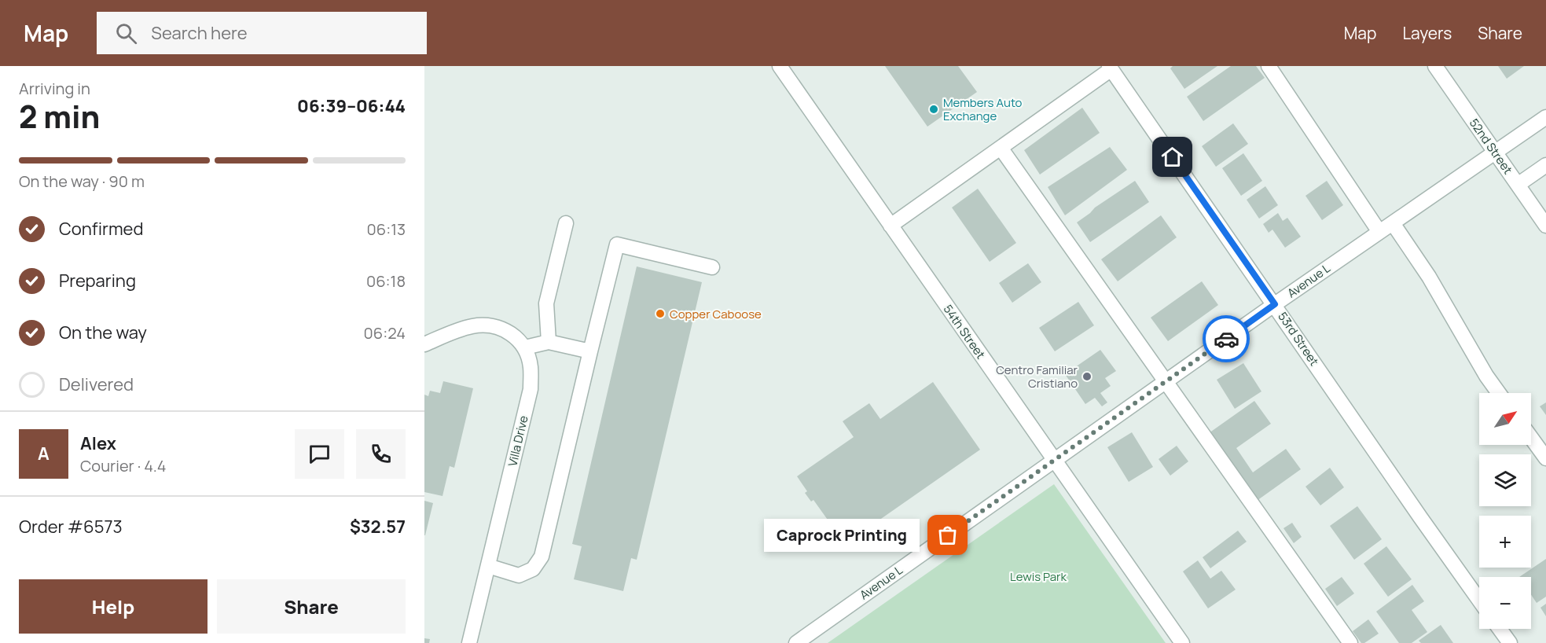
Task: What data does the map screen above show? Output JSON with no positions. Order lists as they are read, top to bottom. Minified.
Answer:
{"streets":{"street":["52nd Street","Avenue L","54th Street","53rd Street","Villa Drive"]},"crossings":[["52nd Street","Avenue L"],["Avenue L","54th Street"],["Avenue L","53rd Street"]],"parks":["Lewis Park"],"places":["Members Auto Exchange","Copper Caboose","Centro Familiar Cristiano","Caprock Printing"],"north":"top right","page":{"header":"Map","search":"Search here","nav":["Map","Layers","Share"],"heading":["2 min","Arriving in","06:39–06:44"],"panel":["Alex","Courier · 4.4","Order #6573","$32.57"],"bar":"On the way · 90 m","list":[["Confirmed","06:13"],["Preparing","06:18"],["On the way","06:24"],"Delivered"],"map_buttons":["+","−"],"round":"A","bubble":"Caprock Printing","buttons":["Help","Share"]}}
